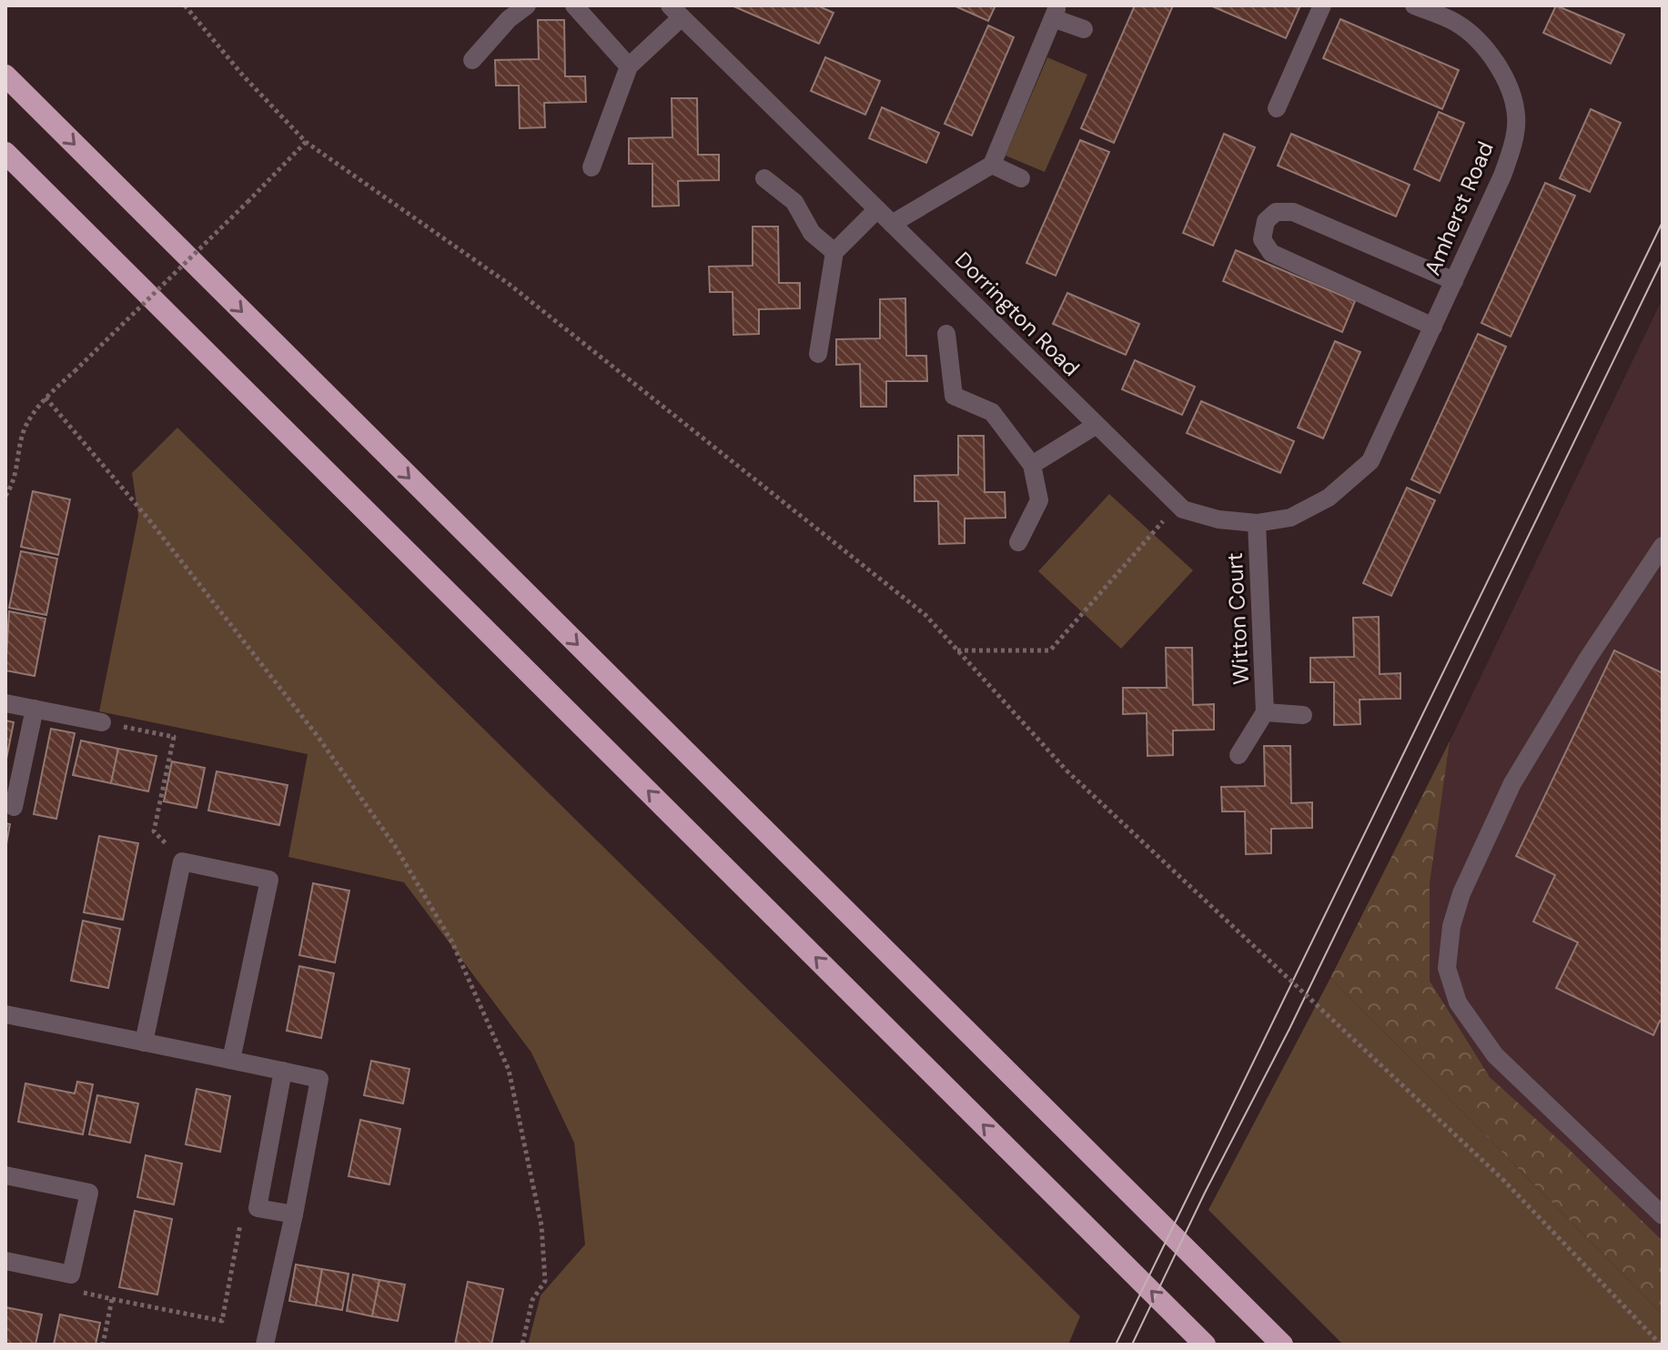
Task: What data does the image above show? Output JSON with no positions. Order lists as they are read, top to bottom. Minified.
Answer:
{"streets":{"street":["Amherst Road","Dorrington Road","Witton Court"]},"crossings":[["Amherst Road","Dorrington Road"],["Dorrington Road","Witton Court"]]}
